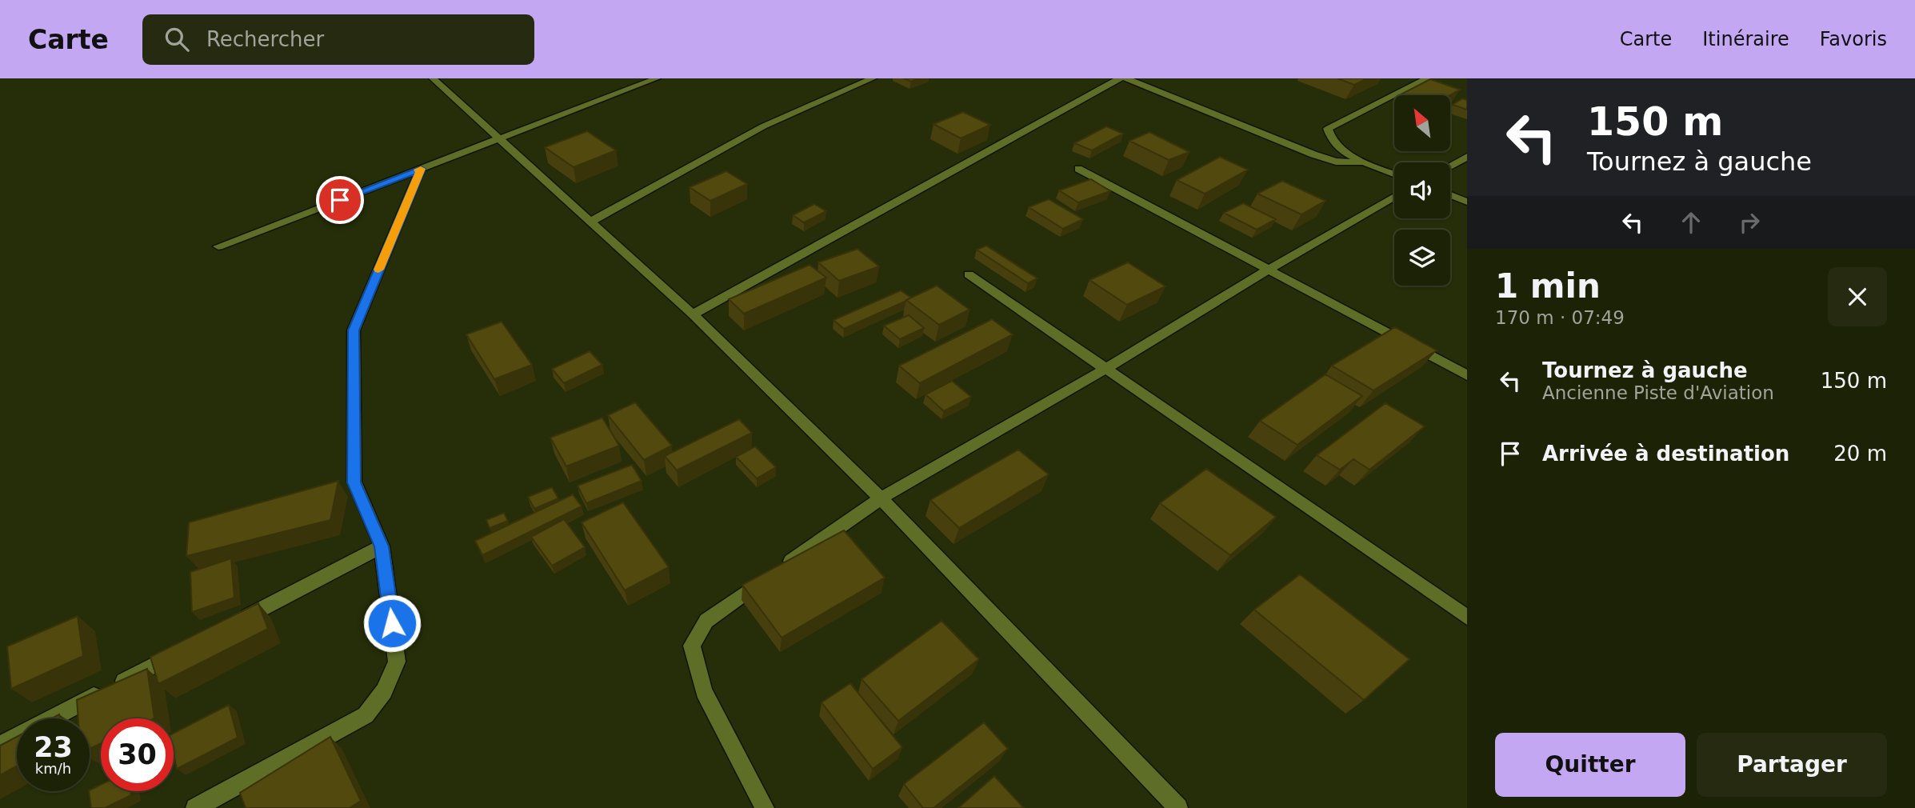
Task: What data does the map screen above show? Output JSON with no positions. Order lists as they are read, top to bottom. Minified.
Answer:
{"north":"top left","page":{"header":"Carte","search":"Rechercher","nav":["Carte","Itinéraire","Favoris"],"turn":["150 m","Tournez à gauche"],"heading":["1 min","170 m · 07:49"],"list":[{"name":"Tournez à gauche","note":"Ancienne Piste d'Aviation","value":"150 m"},{"name":"Arrivée à destination","value":"20 m"}],"speed":"23 km/h","limit":"30","buttons":["Quitter","Partager"]}}
